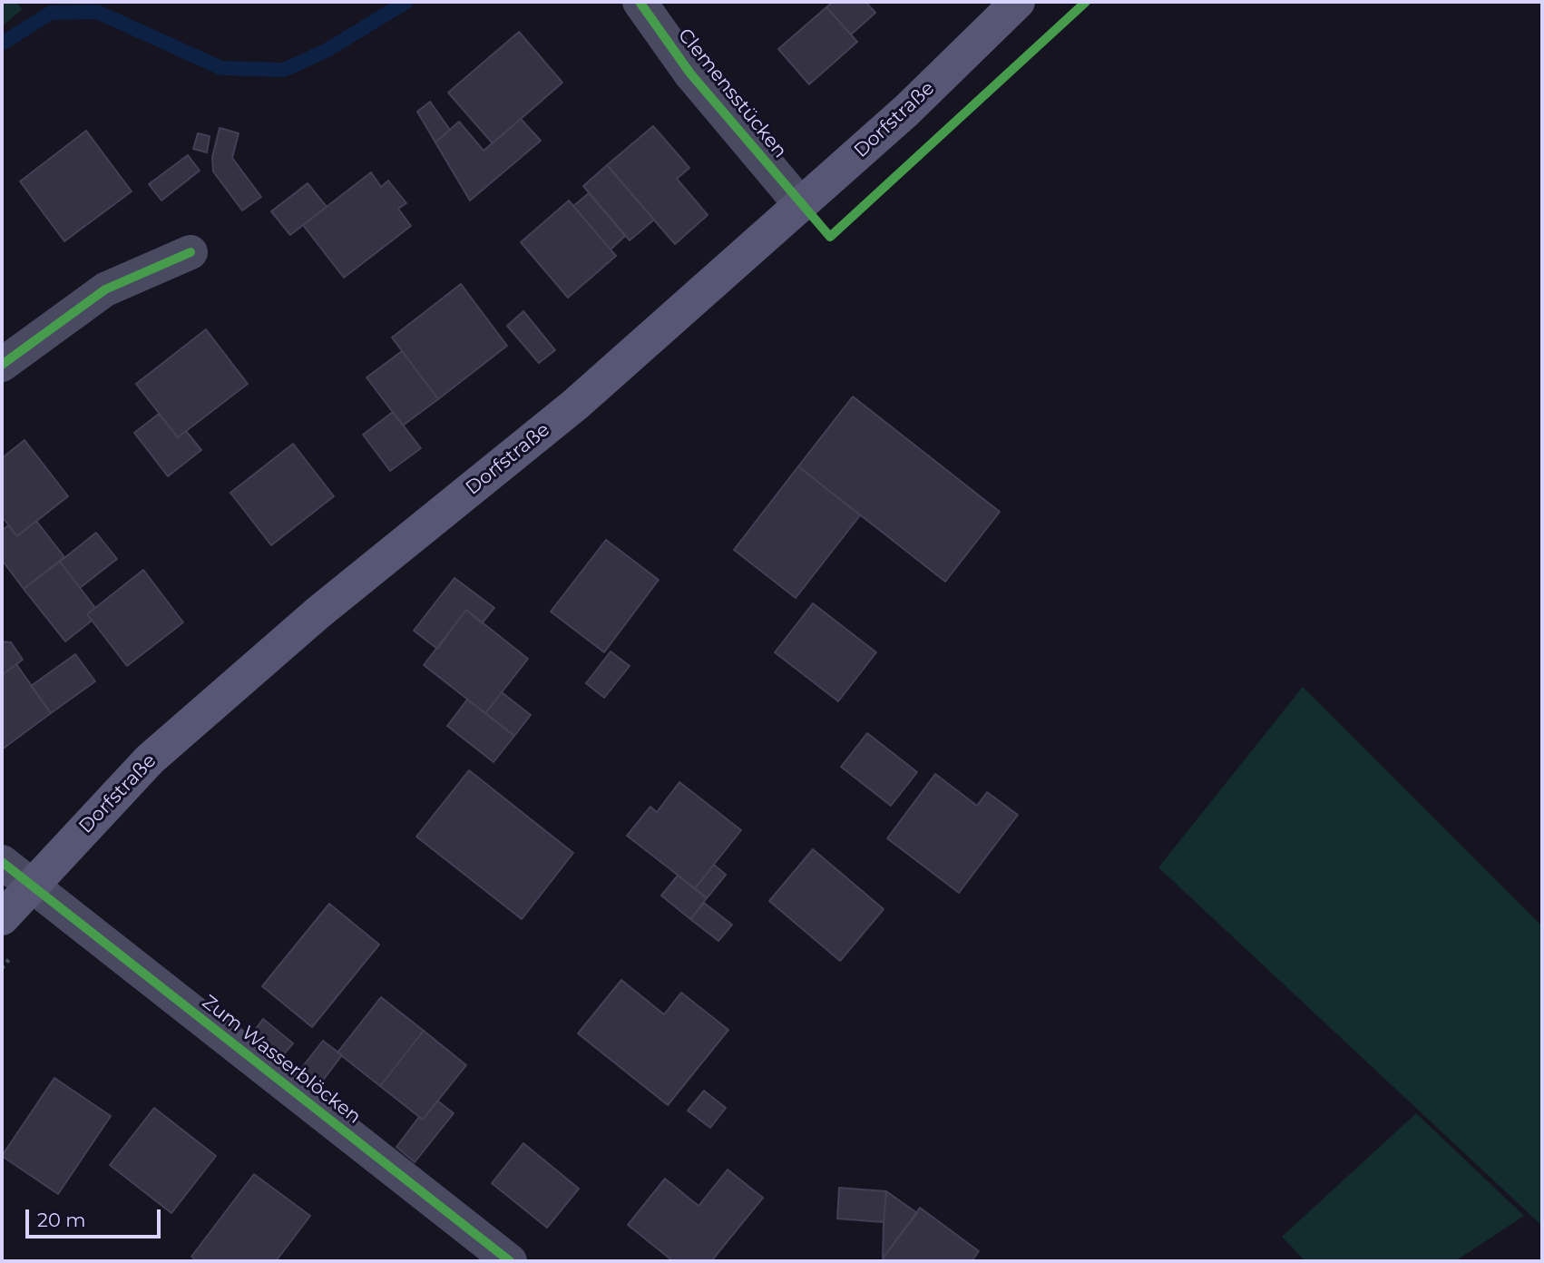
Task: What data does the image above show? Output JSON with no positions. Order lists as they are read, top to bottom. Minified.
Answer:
{"streets":{"main road":["Dorfstraße"],"street":["Clemensstücken","Zum Wasserblöcken"]},"crossings":[["Clemensstücken","Dorfstraße"],["Dorfstraße","Zum Wasserblöcken"]],"scale_bar":"20 m"}
